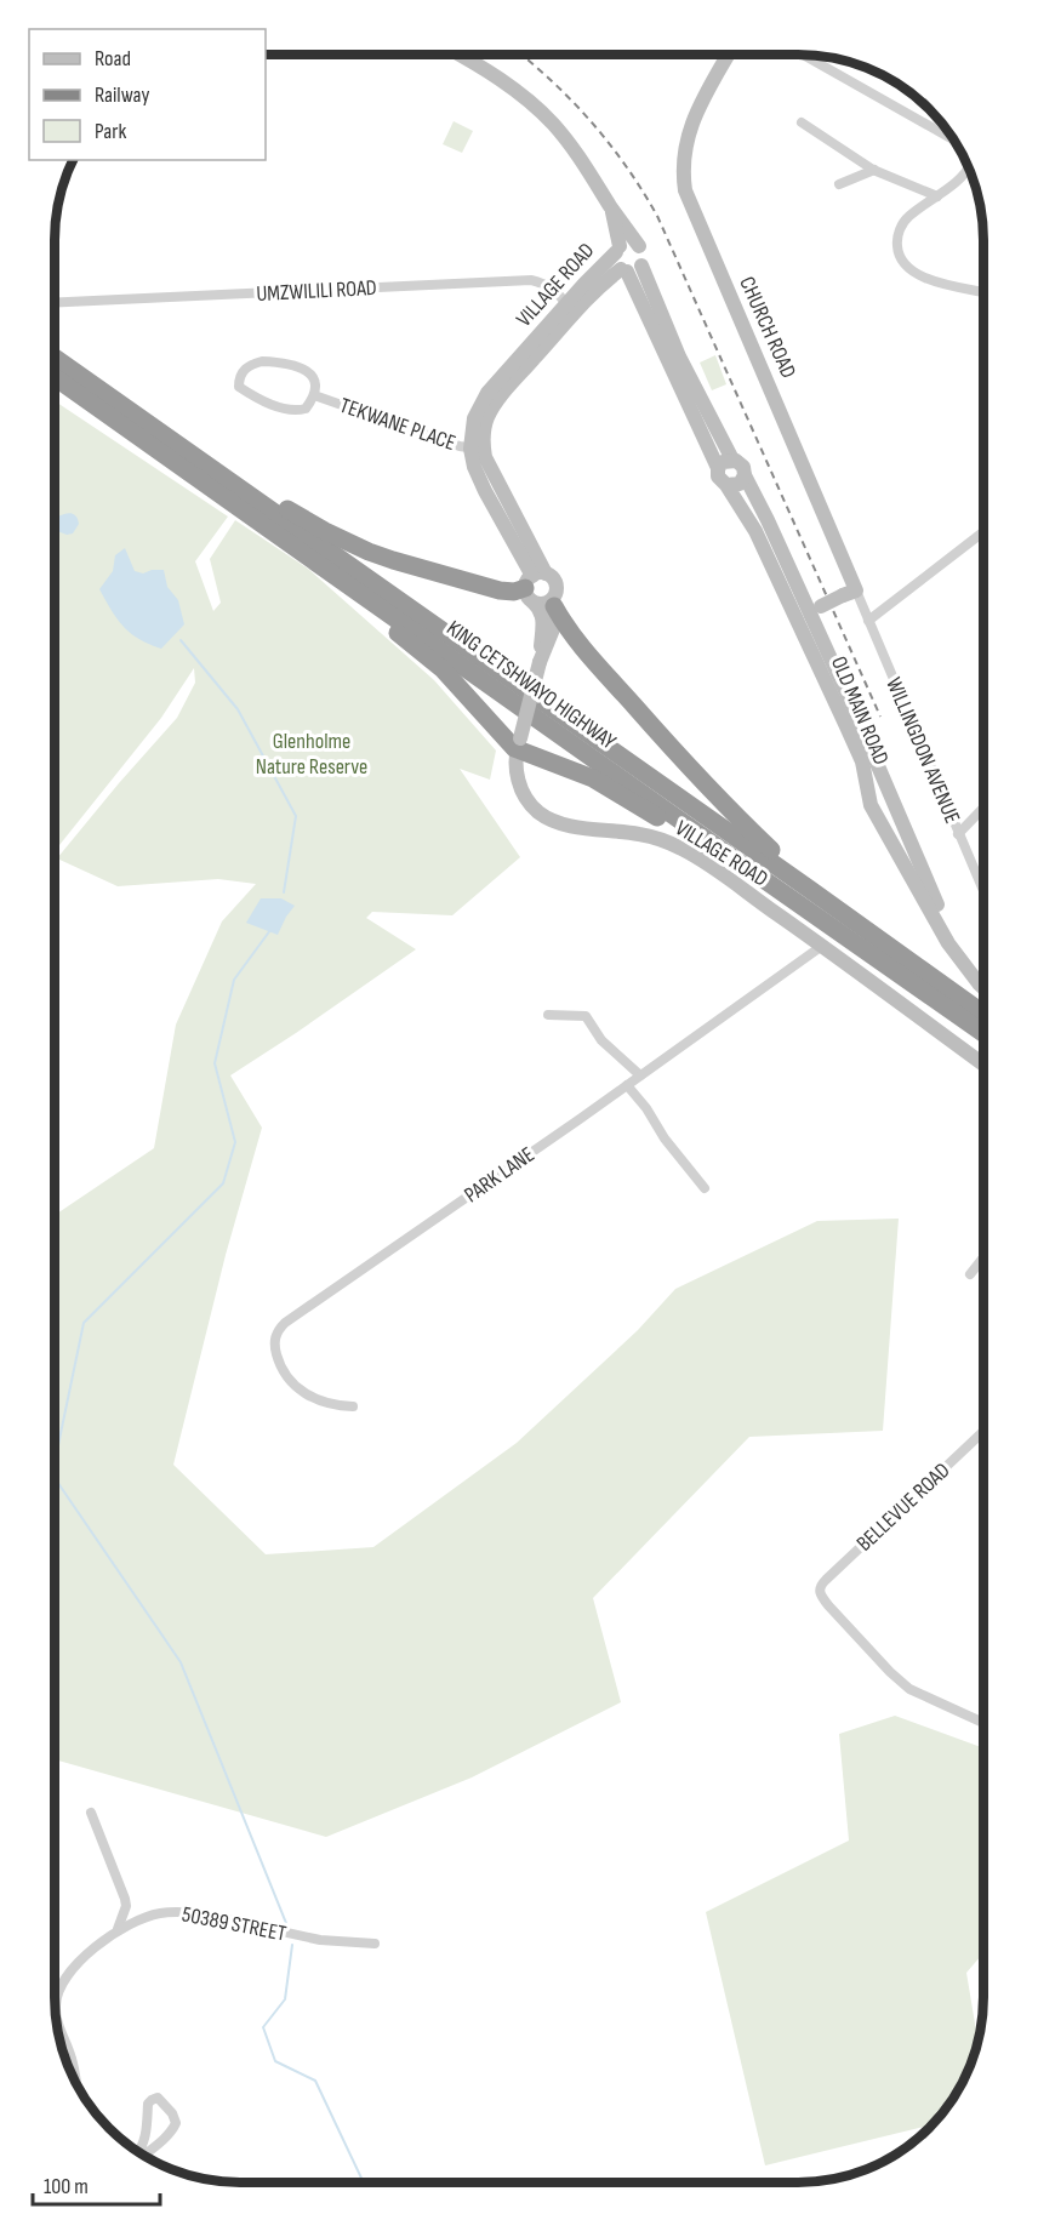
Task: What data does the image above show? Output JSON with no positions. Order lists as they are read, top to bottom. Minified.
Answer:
{"streets":{"highway":["KING CETSHWAYO HIGHWAY"],"main road":["VILLAGE ROAD","CHURCH ROAD","OLD MAIN ROAD"],"street":["UMZWILILI ROAD","TEKWANE PLACE","WILLINGDON AVENUE","PARK LANE","BELLEVUE ROAD","50389 STREET"]},"crossings":[["VILLAGE ROAD","UMZWILILI ROAD"],["VILLAGE ROAD","TEKWANE PLACE"],["VILLAGE ROAD","PARK LANE"],["CHURCH ROAD","WILLINGDON AVENUE"]],"parks":["Glenholme Nature Reserve"],"legend":["Road","Railway","Park"],"scale_bar":"100 m"}
